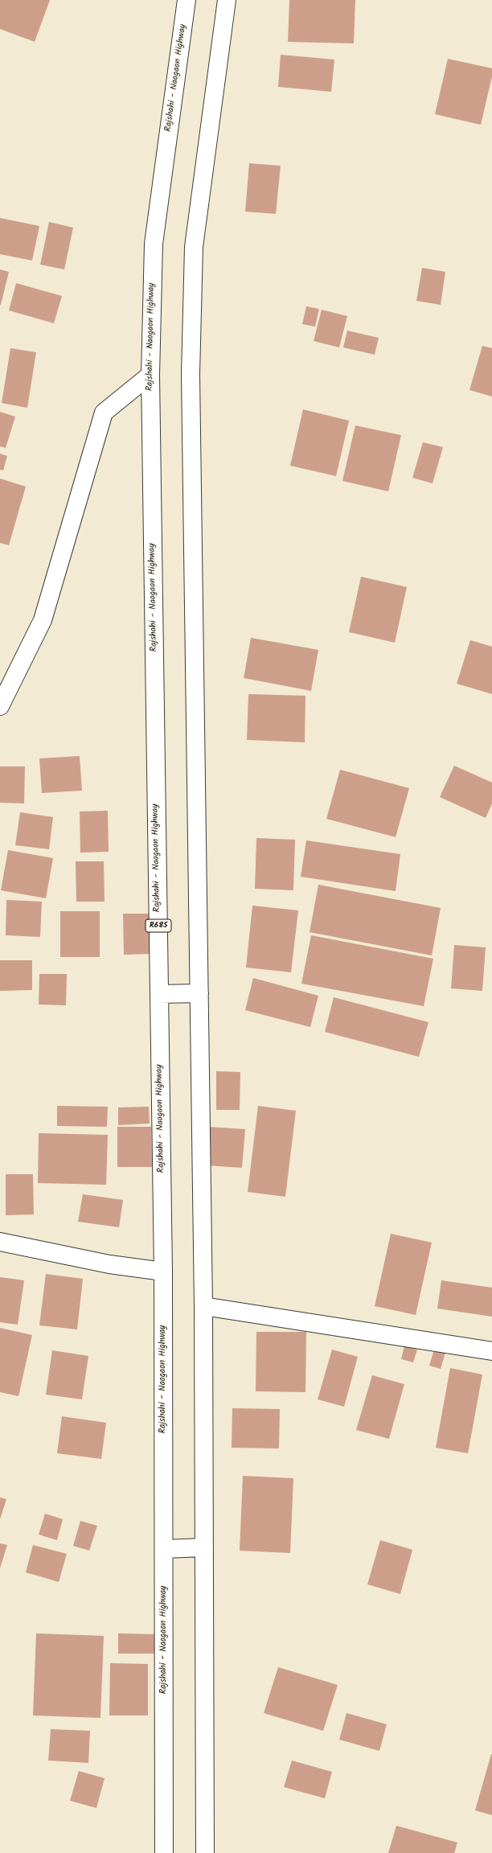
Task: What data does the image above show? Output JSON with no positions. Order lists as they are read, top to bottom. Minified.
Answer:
{"streets":{"main road":["Rajshahi - Naogaon Highway","R685"]}}
